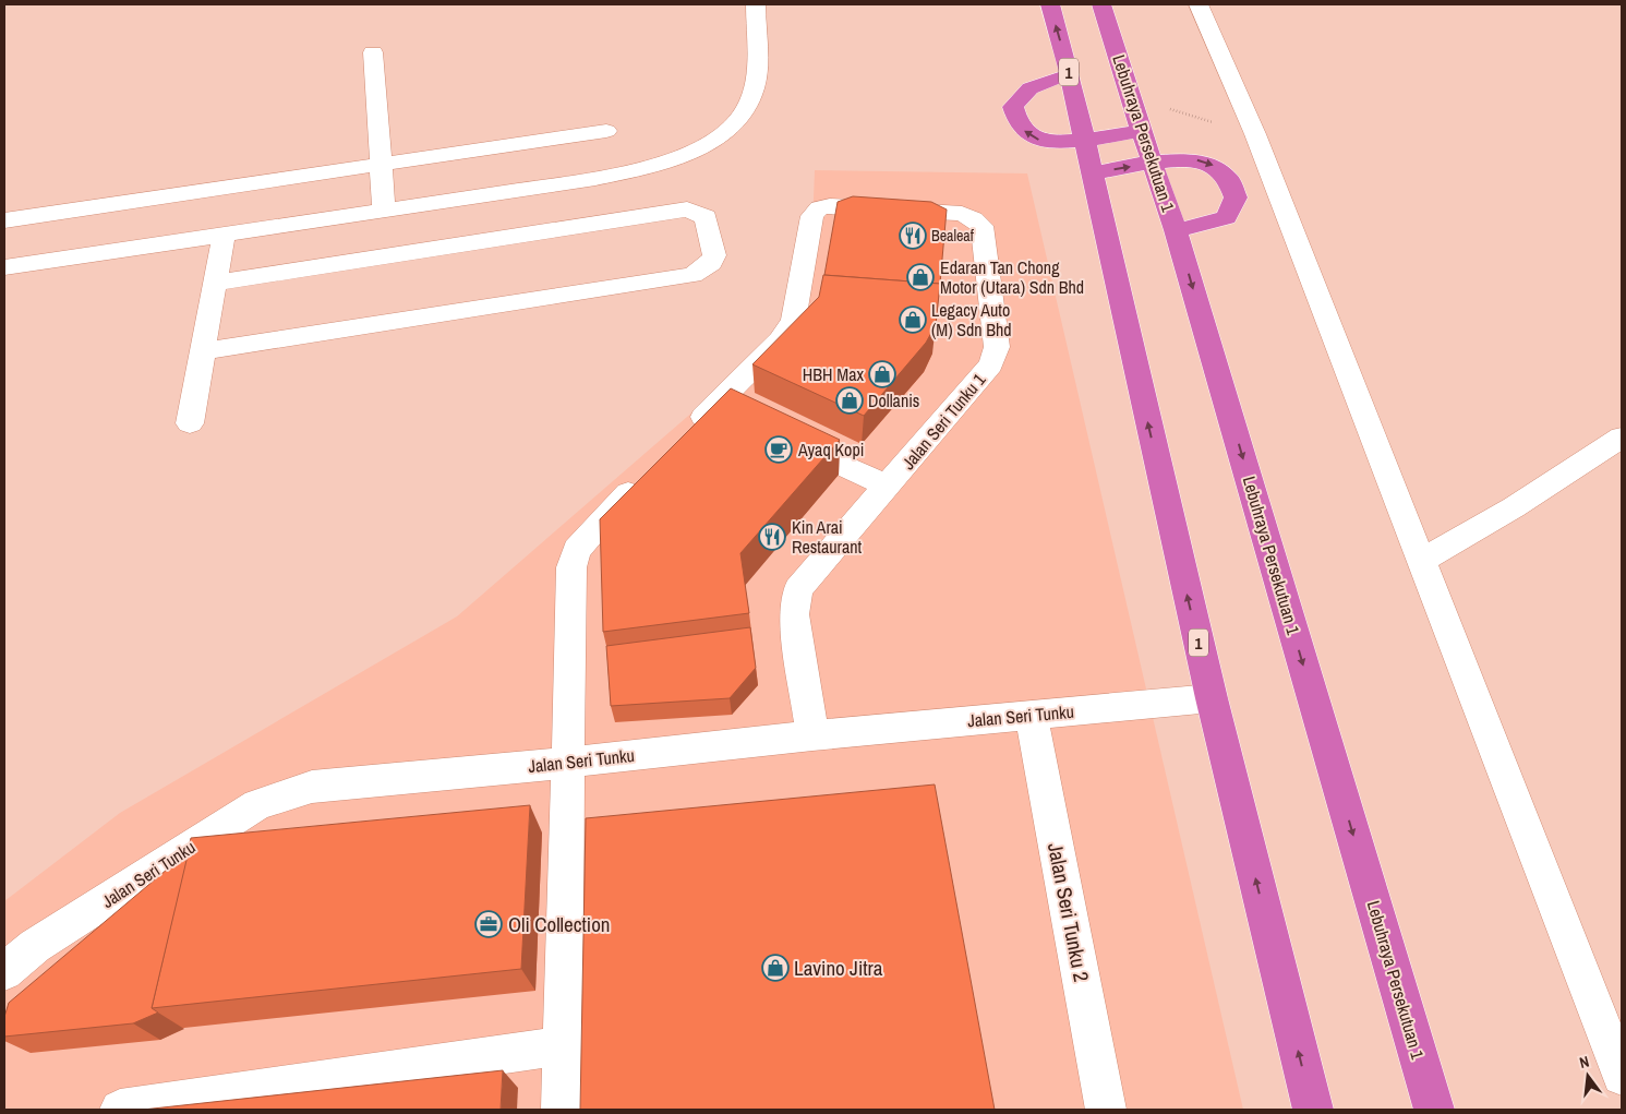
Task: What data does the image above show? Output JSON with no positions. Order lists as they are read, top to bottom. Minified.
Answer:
{"streets":{"highway":["1","Lebuhraya Persekutuan 1"],"street":["Jalan Seri Tunku 1","Jalan Seri Tunku","Jalan Seri Tunku 2"]},"crossings":[["1","Jalan Seri Tunku"],["Jalan Seri Tunku 1","Jalan Seri Tunku"],["Jalan Seri Tunku","Jalan Seri Tunku 2"]],"places":{"restaurant":["Bealeaf","Kin Arai Restaurant"],"shop":["Edaran Tan Chong Motor (Utara) Sdn Bhd","Legacy Auto (M) Sdn Bhd","HBH Max","Dollanis","Lavino Jitra"],"cafe":["Ayaq Kopi"],"office":["Oli Collection"]},"north":"top"}
